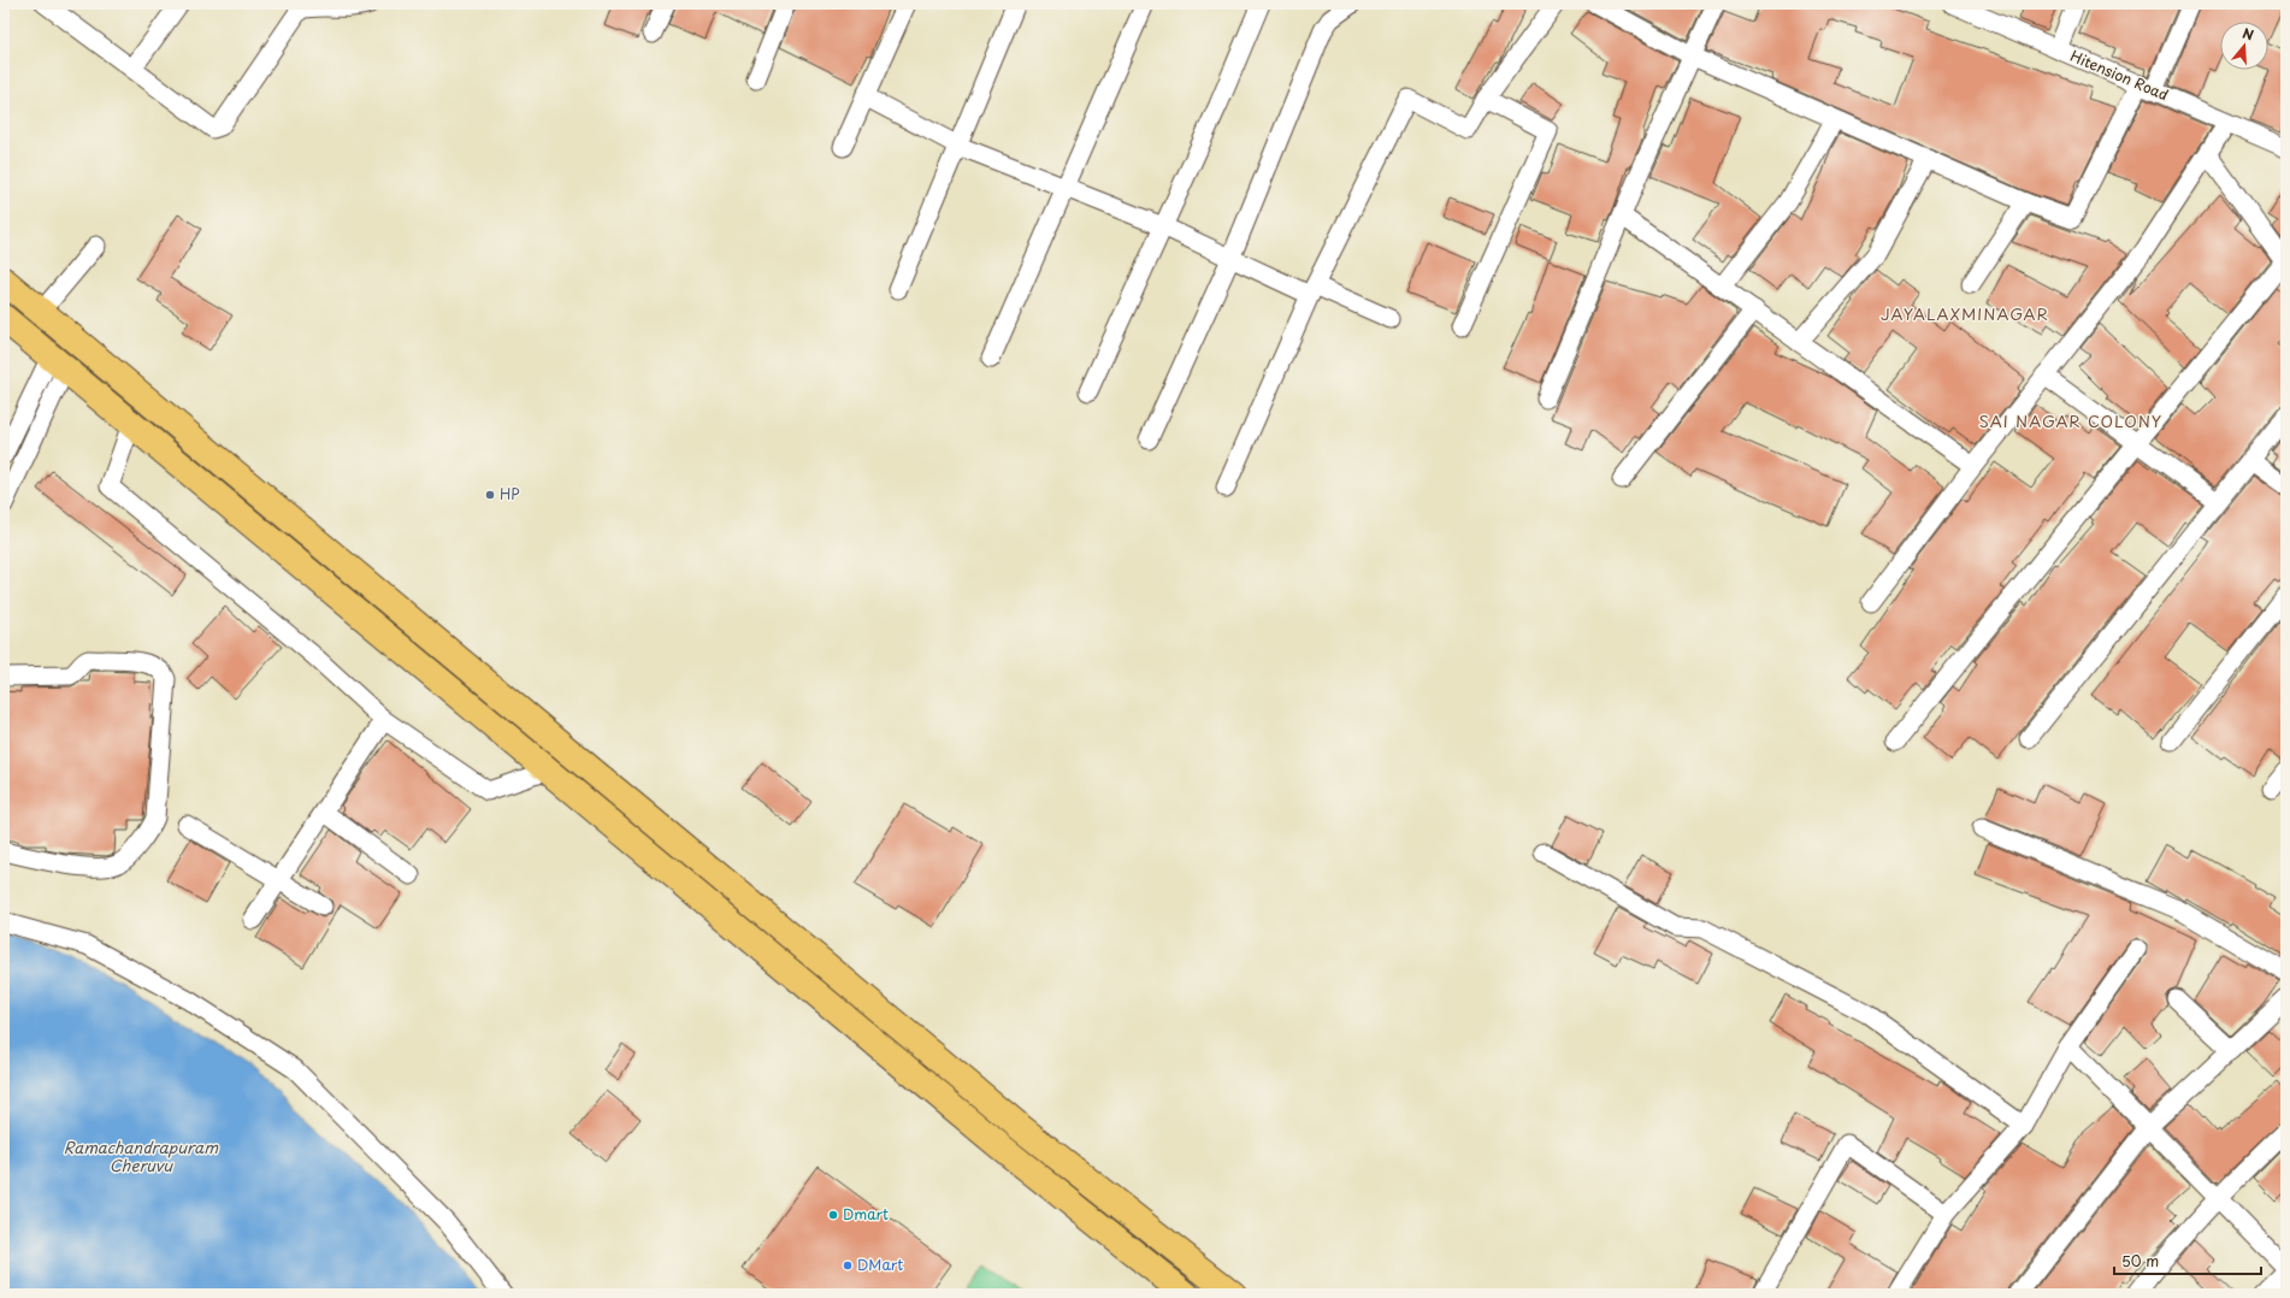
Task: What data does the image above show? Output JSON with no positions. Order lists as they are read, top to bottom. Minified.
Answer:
{"streets":{"street":["Hitension Road"]},"districts":["JAYALAXMINAGAR","SAI NAGAR COLONY"],"water":["Ramachandrapuram Cheruvu"],"places":["HP","Dmart","DMart"],"scale_bar":"50 m","north":"top"}
